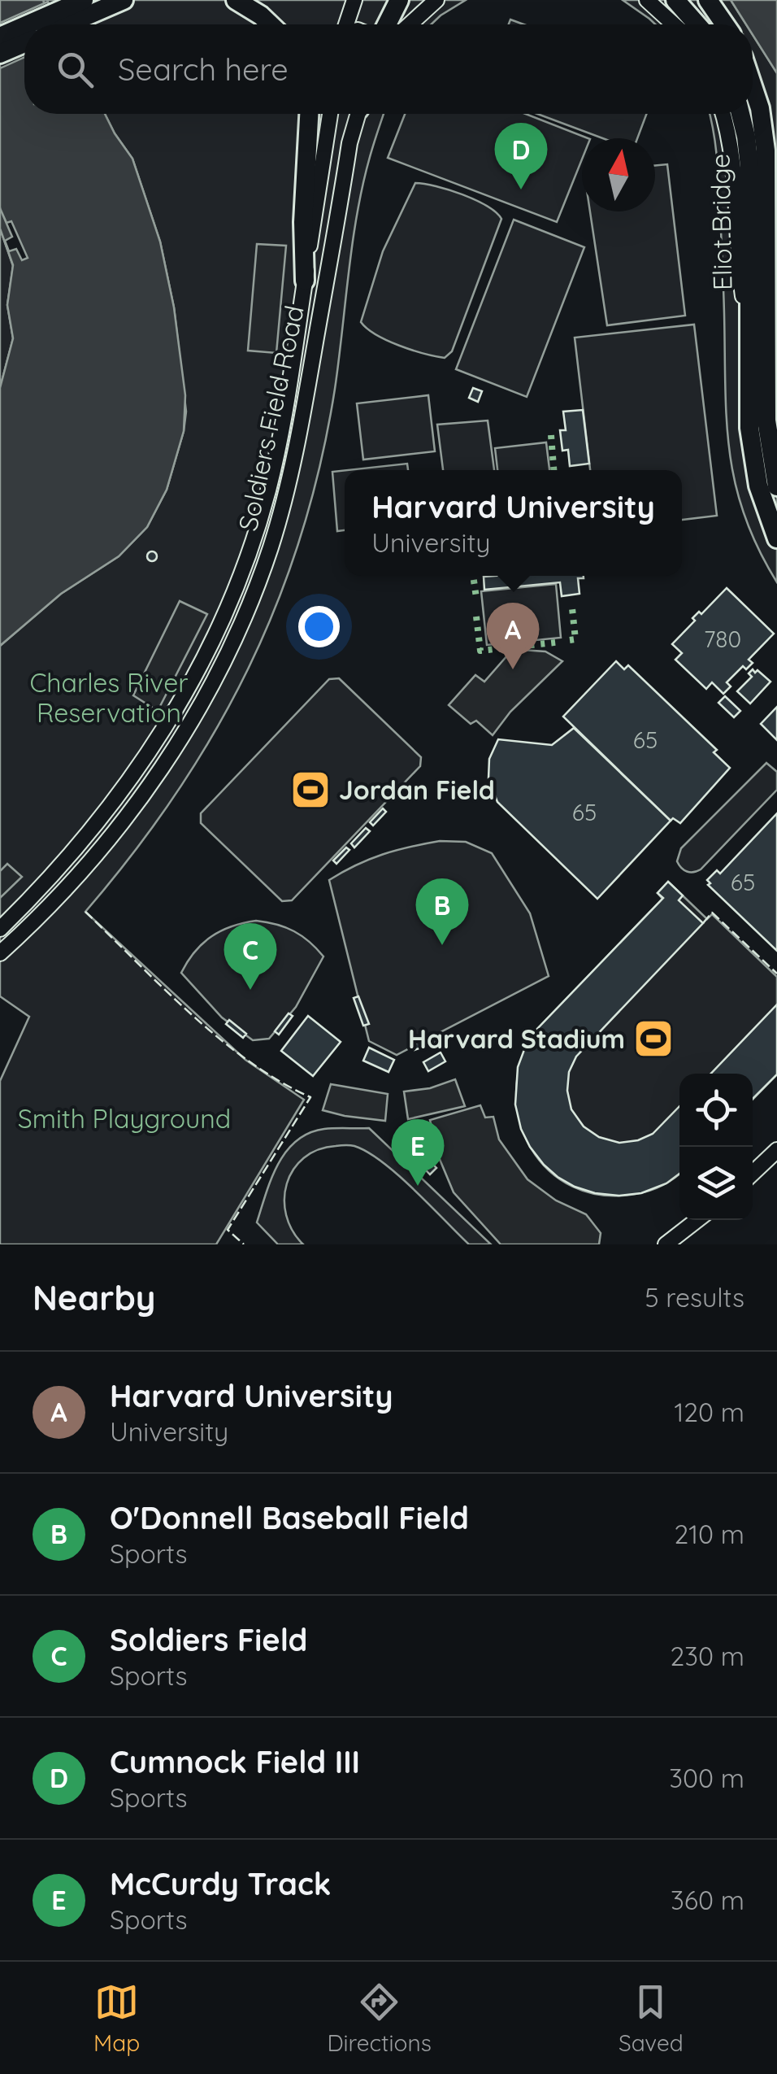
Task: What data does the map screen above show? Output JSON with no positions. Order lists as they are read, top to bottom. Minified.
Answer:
{"streets":{"highway":["Eliot Bridge"],"main road":["Soldiers Field Road"]},"parks":["Charles River Reservation","Smith Playground"],"places":{"sports":["Jordan Field","Harvard Stadium"]},"house_numbers":["780","65","65","65"],"north":"top","page":{"search":"Search here","pins":["D","A","B","C","E"],"popup":["Harvard University","University"],"heading":["Nearby","5 results"],"list":[{"mark":"A","name":"Harvard University","note":"University","value":"120 m"},{"mark":"B","name":"O'Donnell Baseball Field","note":"Sports","value":"210 m"},{"mark":"C","name":"Soldiers Field","note":"Sports","value":"230 m"},{"mark":"D","name":"Cumnock Field III","note":"Sports","value":"300 m"},{"mark":"E","name":"McCurdy Track","note":"Sports","value":"360 m"}],"nav":["Map","Directions","Saved"]}}
